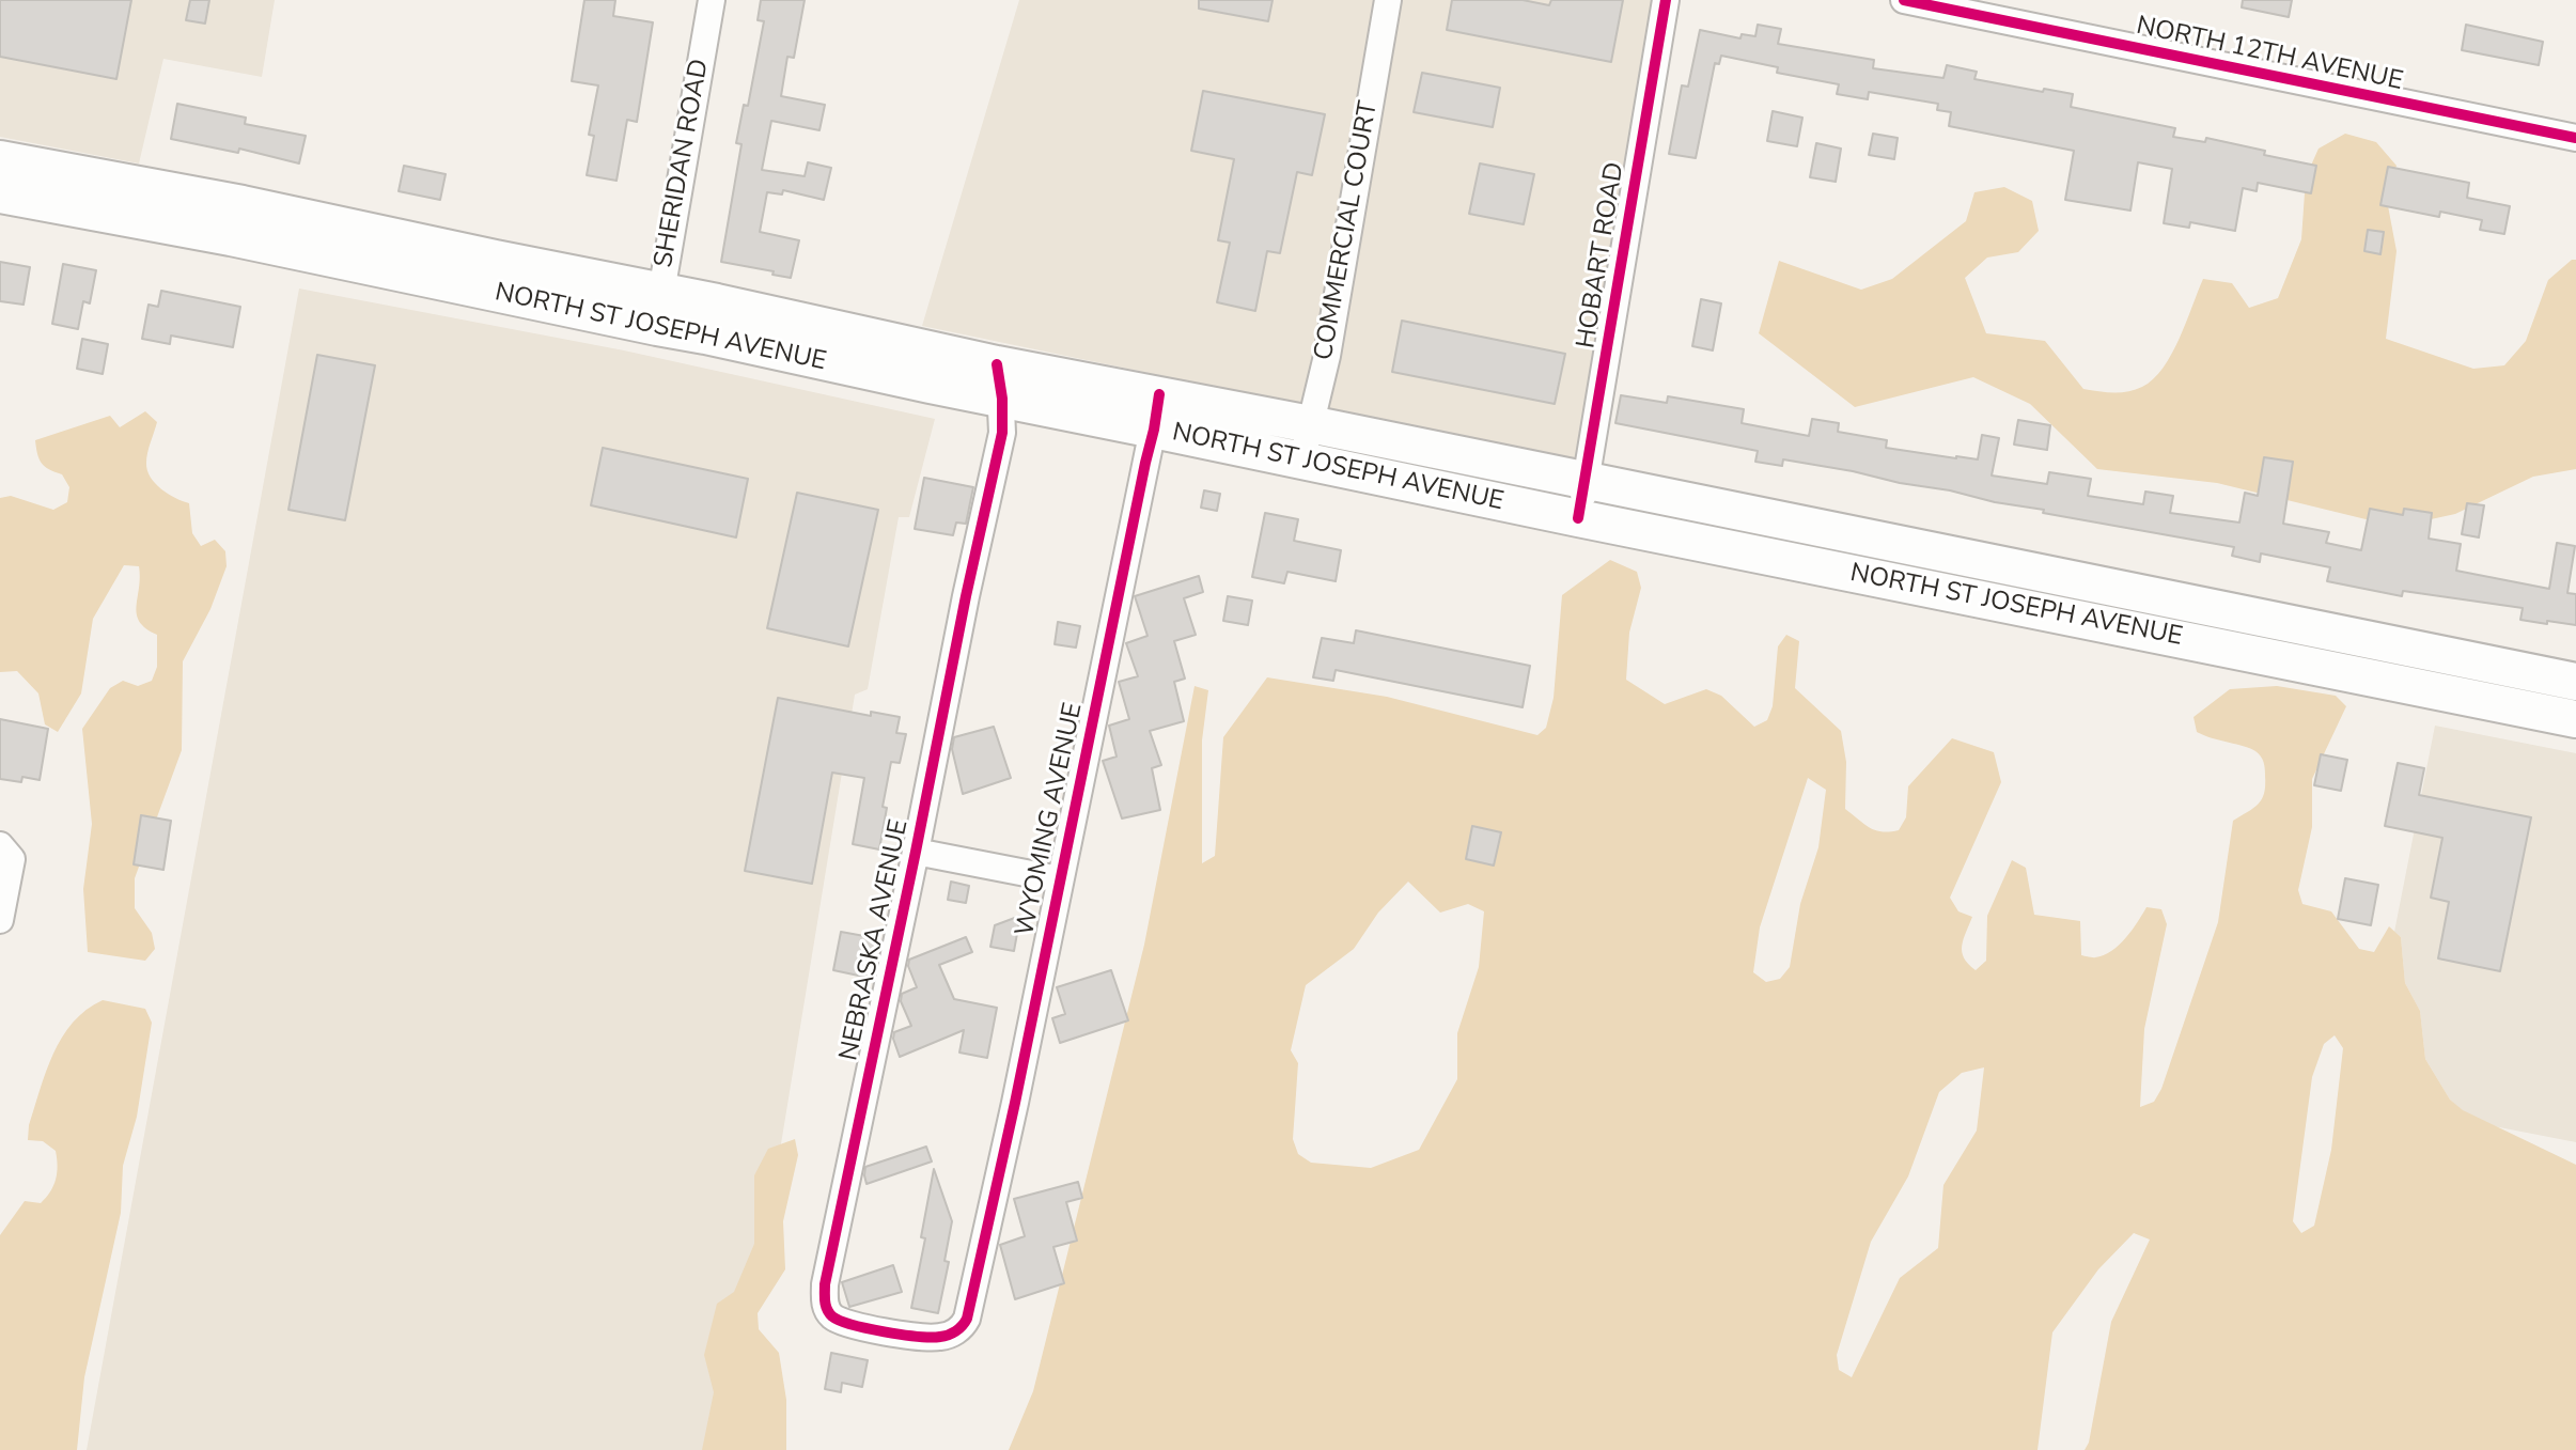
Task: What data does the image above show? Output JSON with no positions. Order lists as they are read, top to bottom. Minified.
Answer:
{"streets":{"main road":["NORTH ST JOSEPH AVENUE"],"street":["NORTH 12TH AVENUE","SHERIDAN ROAD","COMMERCIAL COURT","HOBART ROAD","WYOMING AVENUE","NEBRASKA AVENUE"]},"crossings":[["SHERIDAN ROAD","NORTH ST JOSEPH AVENUE"],["COMMERCIAL COURT","NORTH ST JOSEPH AVENUE"],["HOBART ROAD","NORTH ST JOSEPH AVENUE"],["NORTH ST JOSEPH AVENUE","WYOMING AVENUE"],["NORTH ST JOSEPH AVENUE","NEBRASKA AVENUE"],["WYOMING AVENUE","NEBRASKA AVENUE"]]}
